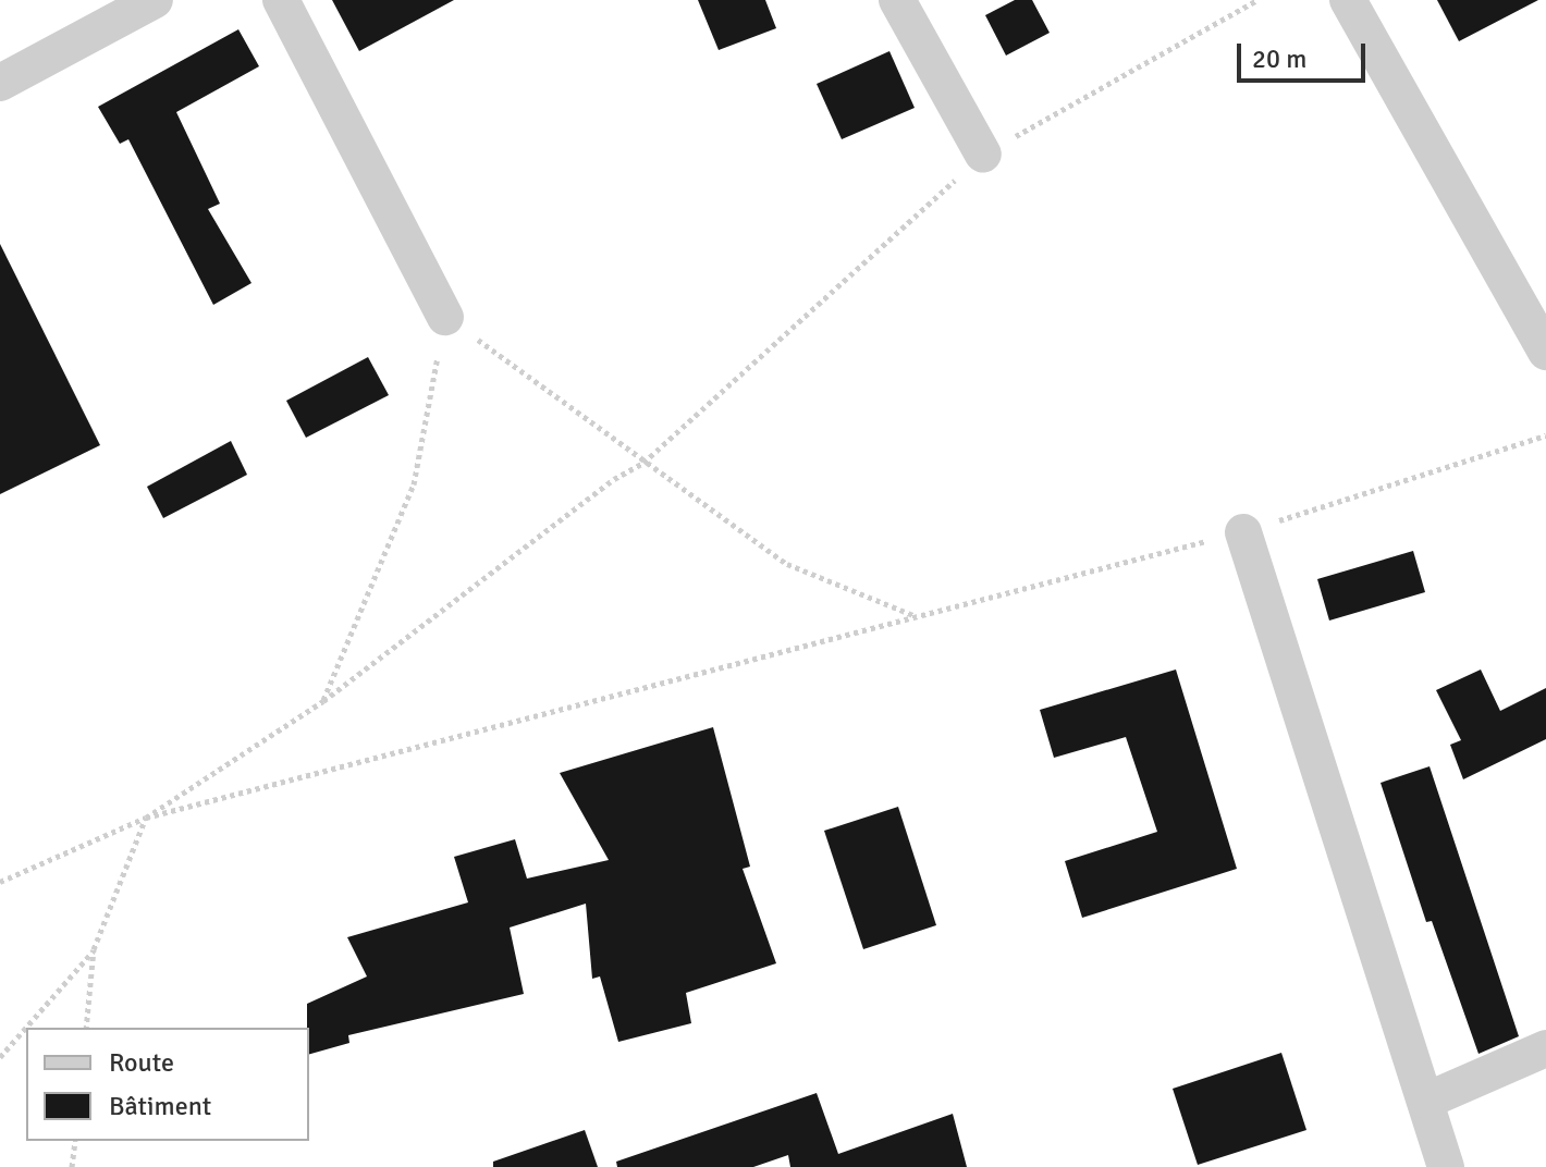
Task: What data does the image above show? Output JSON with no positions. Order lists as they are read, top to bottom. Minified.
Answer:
{"legend":["Route","Bâtiment"],"scale_bar":"20 m"}
